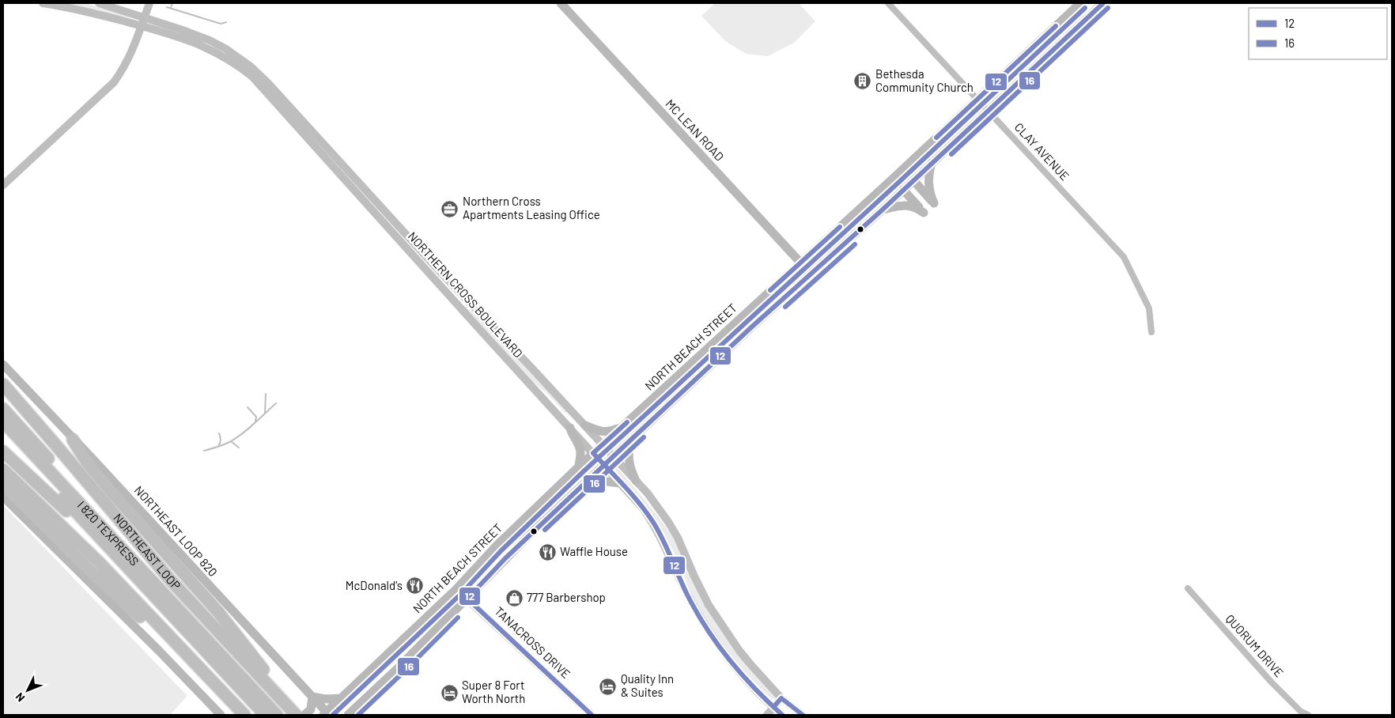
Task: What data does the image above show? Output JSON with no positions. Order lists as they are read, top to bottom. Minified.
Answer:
{"streets":{"highway":["I 820 TEXPRESS","NORTHEAST LOOP"],"main road":["MC LEAN ROAD","NORTH BEACH STREET","NORTHEAST LOOP 820"],"street":["CLAY AVENUE","NORTHERN CROSS BOULEVARD","TANACROSS DRIVE","QUORUM DRIVE"]},"crossings":[["MC LEAN ROAD","NORTH BEACH STREET"],["CLAY AVENUE","NORTH BEACH STREET"],["NORTHERN CROSS BOULEVARD","NORTH BEACH STREET"],["NORTH BEACH STREET","NORTHEAST LOOP 820"],["NORTH BEACH STREET","TANACROSS DRIVE"]],"places":{"building":["Bethesda Community Church"],"office":["Northern Cross Apartments Leasing Office"],"restaurant":["Waffle House","McDonald's"],"shop":["777 Barbershop"],"hotel":["Quality Inn & Suites","Super 8 Fort Worth North"]},"lines":["transit line 12","transit line 16"],"legend":["12","16"],"north":"bottom left"}
